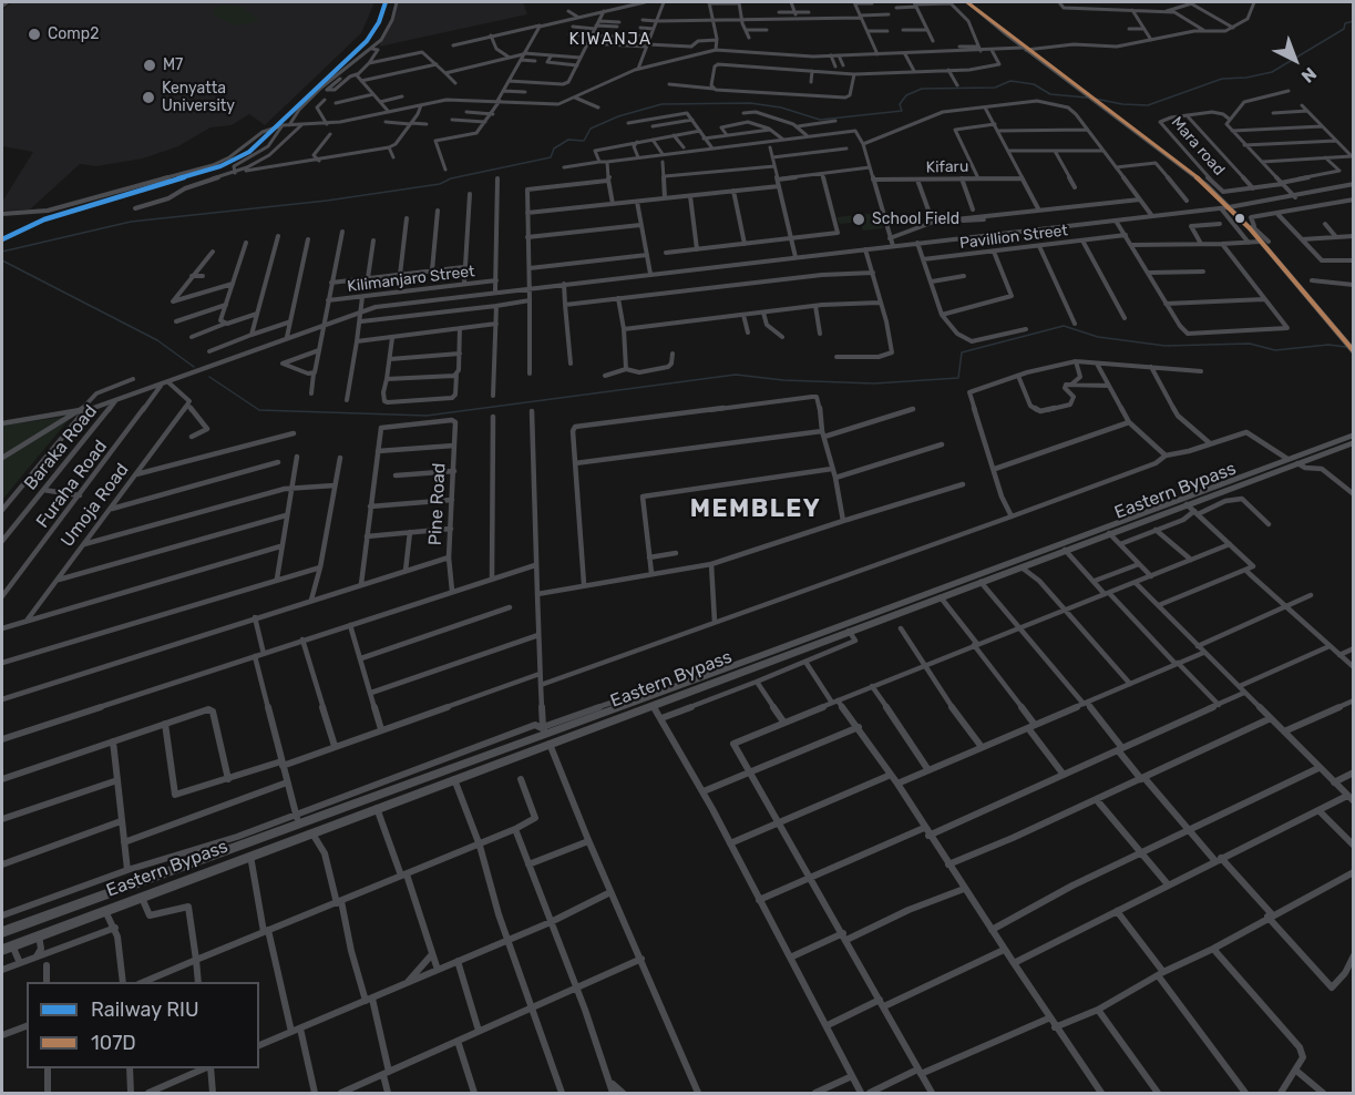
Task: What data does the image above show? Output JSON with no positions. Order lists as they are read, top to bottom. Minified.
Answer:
{"streets":{"main road":["Eastern Bypass"],"street":["Mara road","Kifaru","Pavillion Street","Kilimanjaro Street","Baraka Road","Furaha Road","Pine Road","Umoja Road"]},"districts":["KIWANJA","MEMBLEY"],"places":["Comp2","M7","Kenyatta University","School Field"],"lines":["rail line RIU","transit line 107D"],"legend":["Railway RIU","107D"],"north":"bottom right"}
